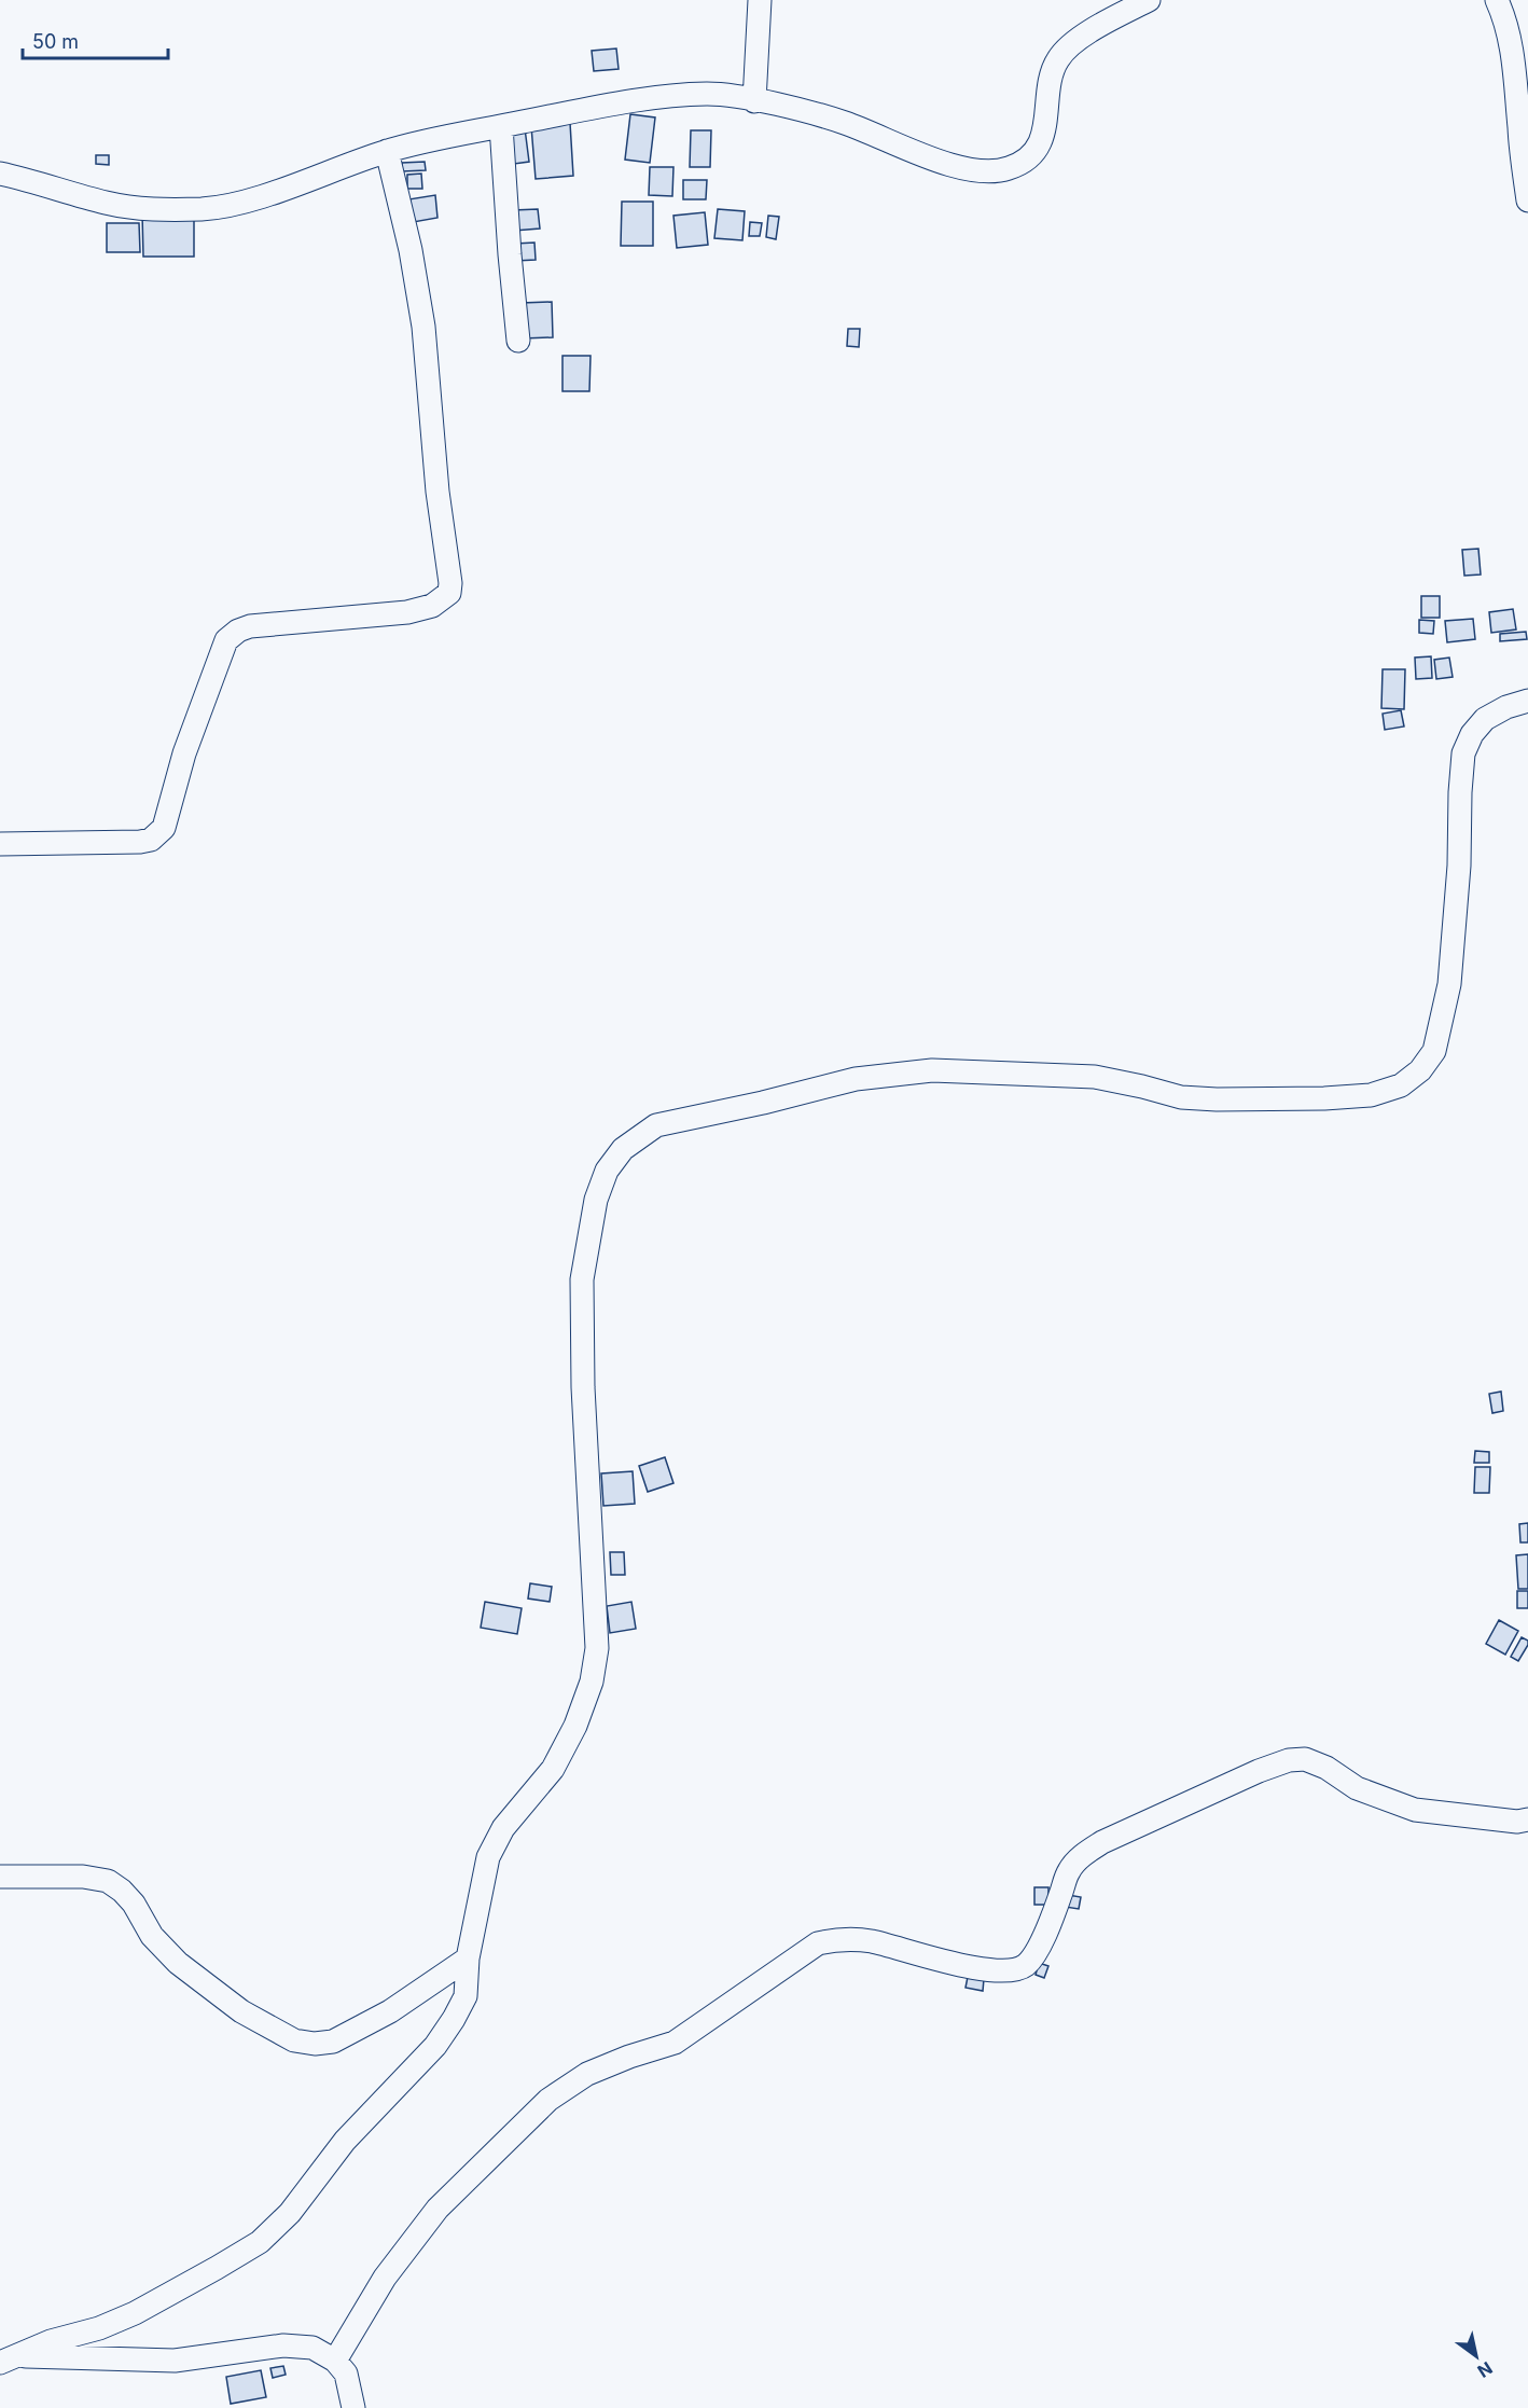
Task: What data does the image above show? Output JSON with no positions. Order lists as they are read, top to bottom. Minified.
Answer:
{"scale_bar":"50 m","north":"bottom right"}
